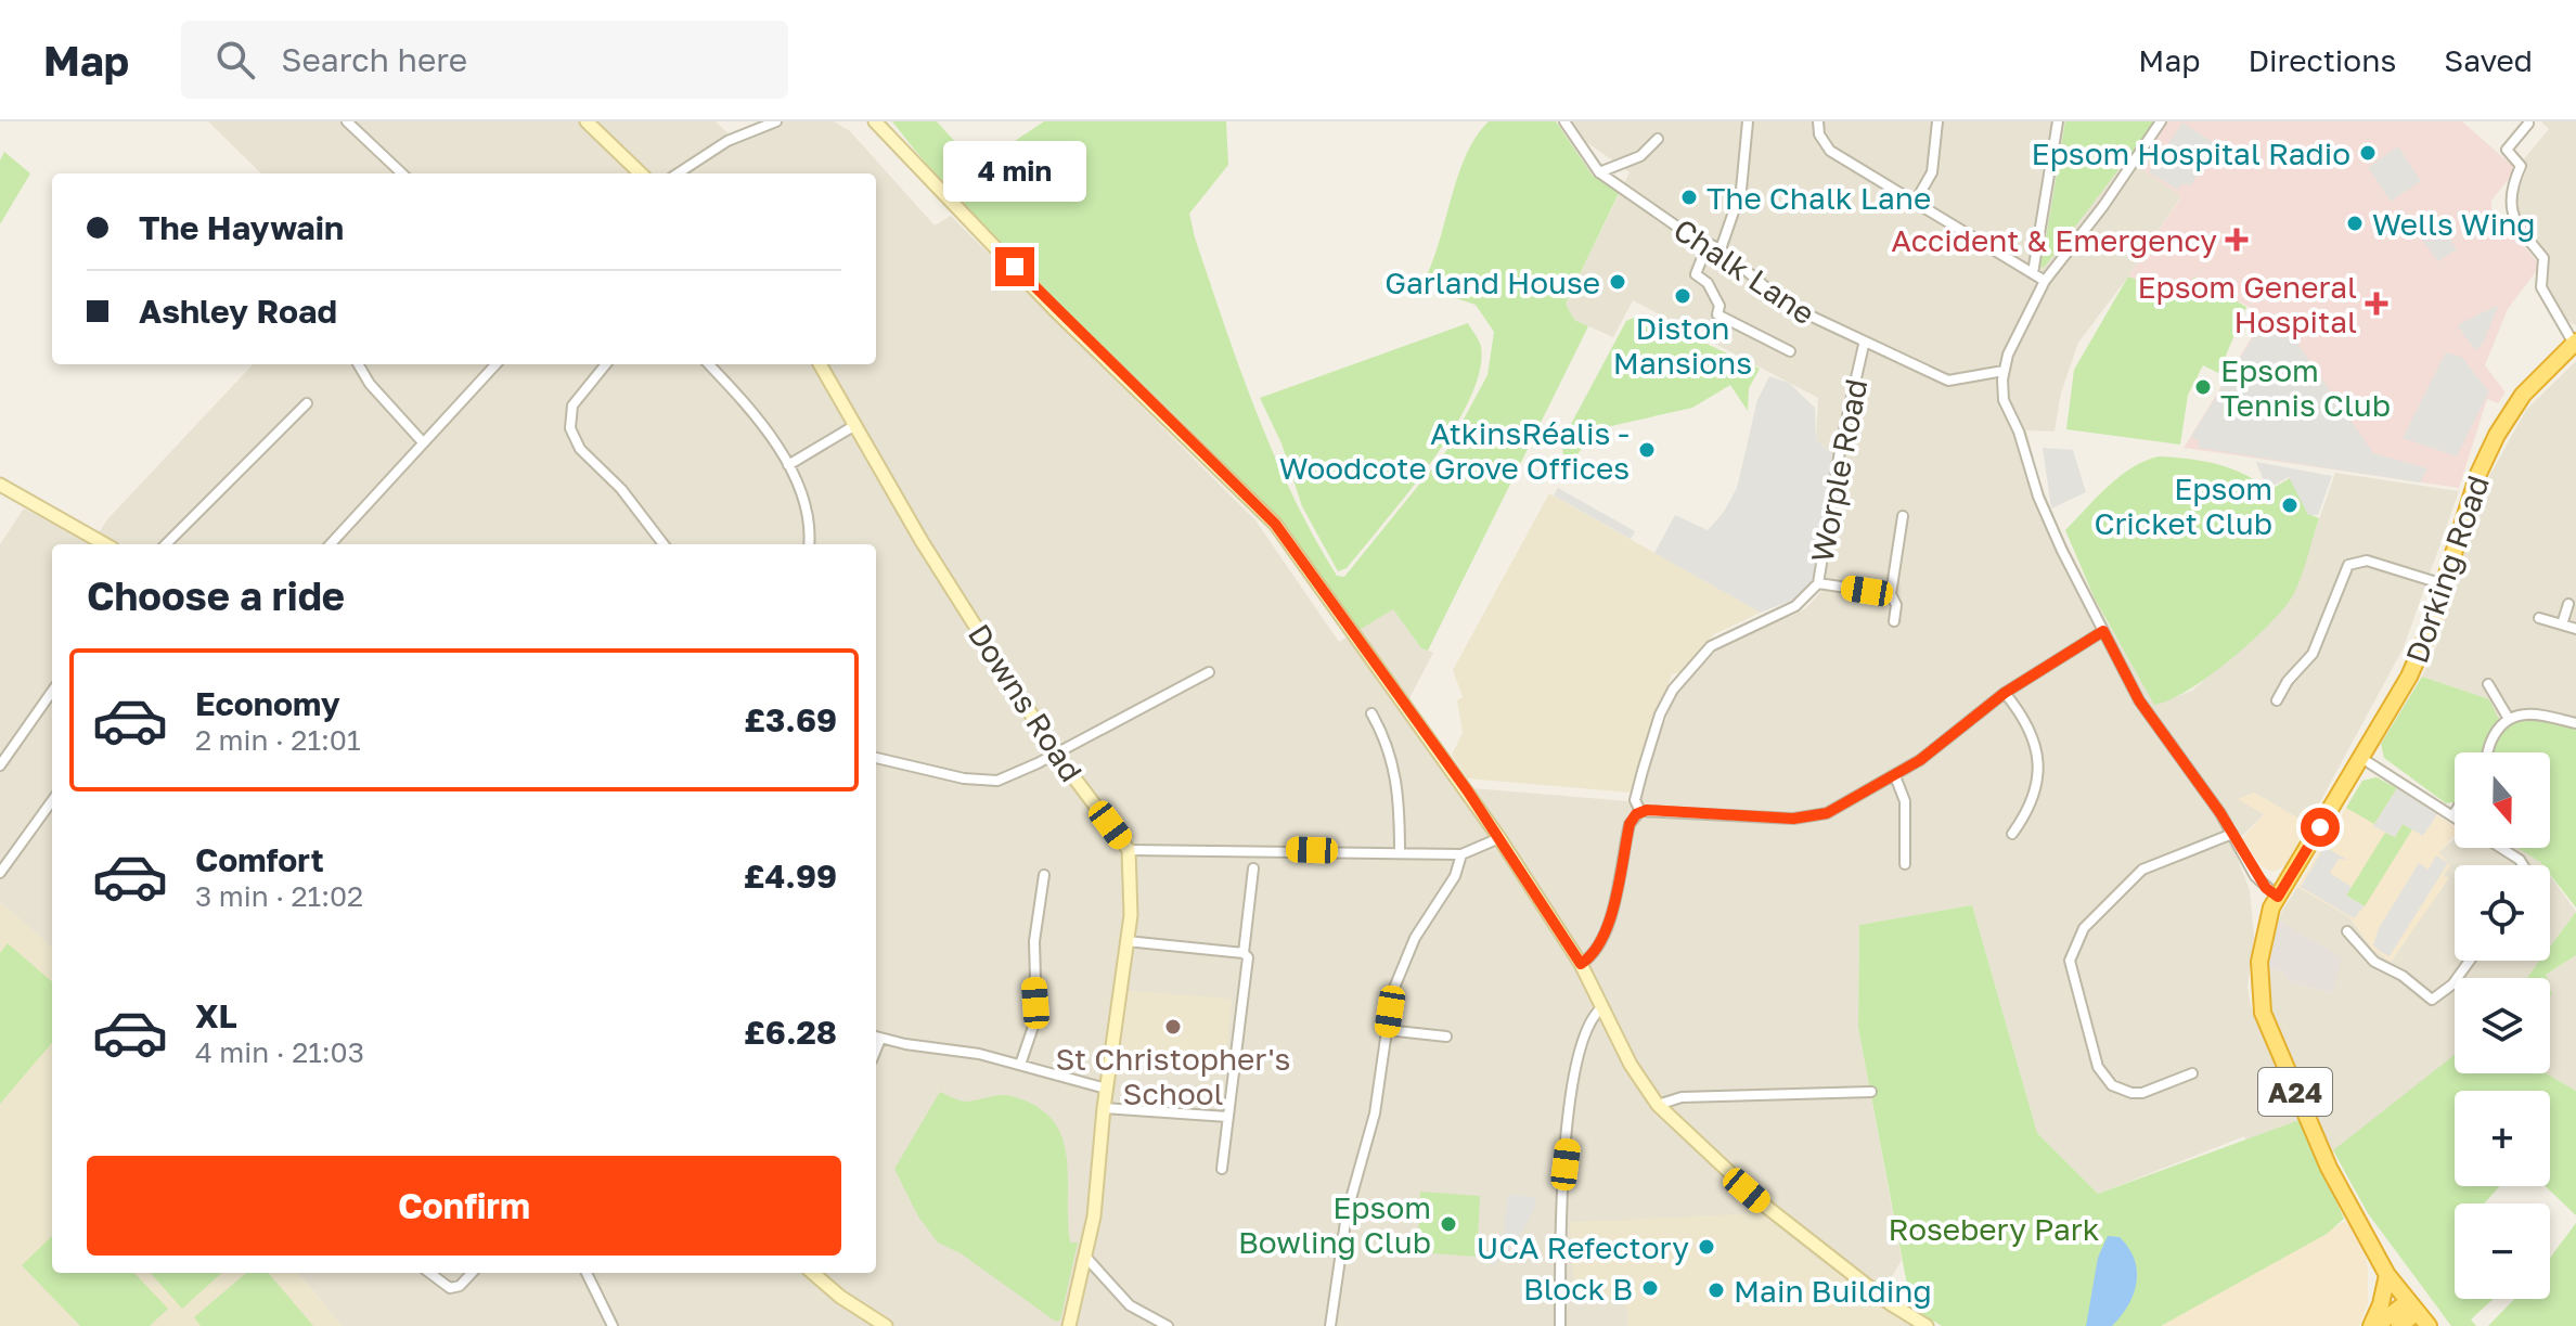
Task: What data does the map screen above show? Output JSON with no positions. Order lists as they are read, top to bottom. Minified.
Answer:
{"streets":{"highway":["Dorking Road","A24"],"main road":["Downs Road"],"street":["Chalk Lane","Worple Road"]},"crossings":[["Chalk Lane","Worple Road"],["Dorking Road","A24"]],"parks":["Rosebery Park"],"places":{"other":["Epsom Hospital Radio","The Chalk Lane","Wells Wing","Garland House","Diston Mansions","Epsom Tennis Club","AtkinsRéalis - Woodcote Grove Offices","Epsom Cricket Club","St Christopher's School","Epsom Bowling Club","UCA Refectory","Block B","Main Building"],"health":["Accident & Emergency","Epsom General Hospital"]},"north":"bottom","page":{"header":"Map","search":"Search here","nav":["Map","Directions","Saved"],"bubble":"4 min","banner":["The Haywain","Ashley Road"],"heading":"Choose a ride","list":[{"name":"Economy","note":"2 min · 21:01","value":"£3.69"},{"name":"Comfort","note":"3 min · 21:02","value":"£4.99"},{"name":"XL","note":"4 min · 21:03","value":"£6.28"}],"map_buttons":["+","−"],"buttons":"Confirm"}}
